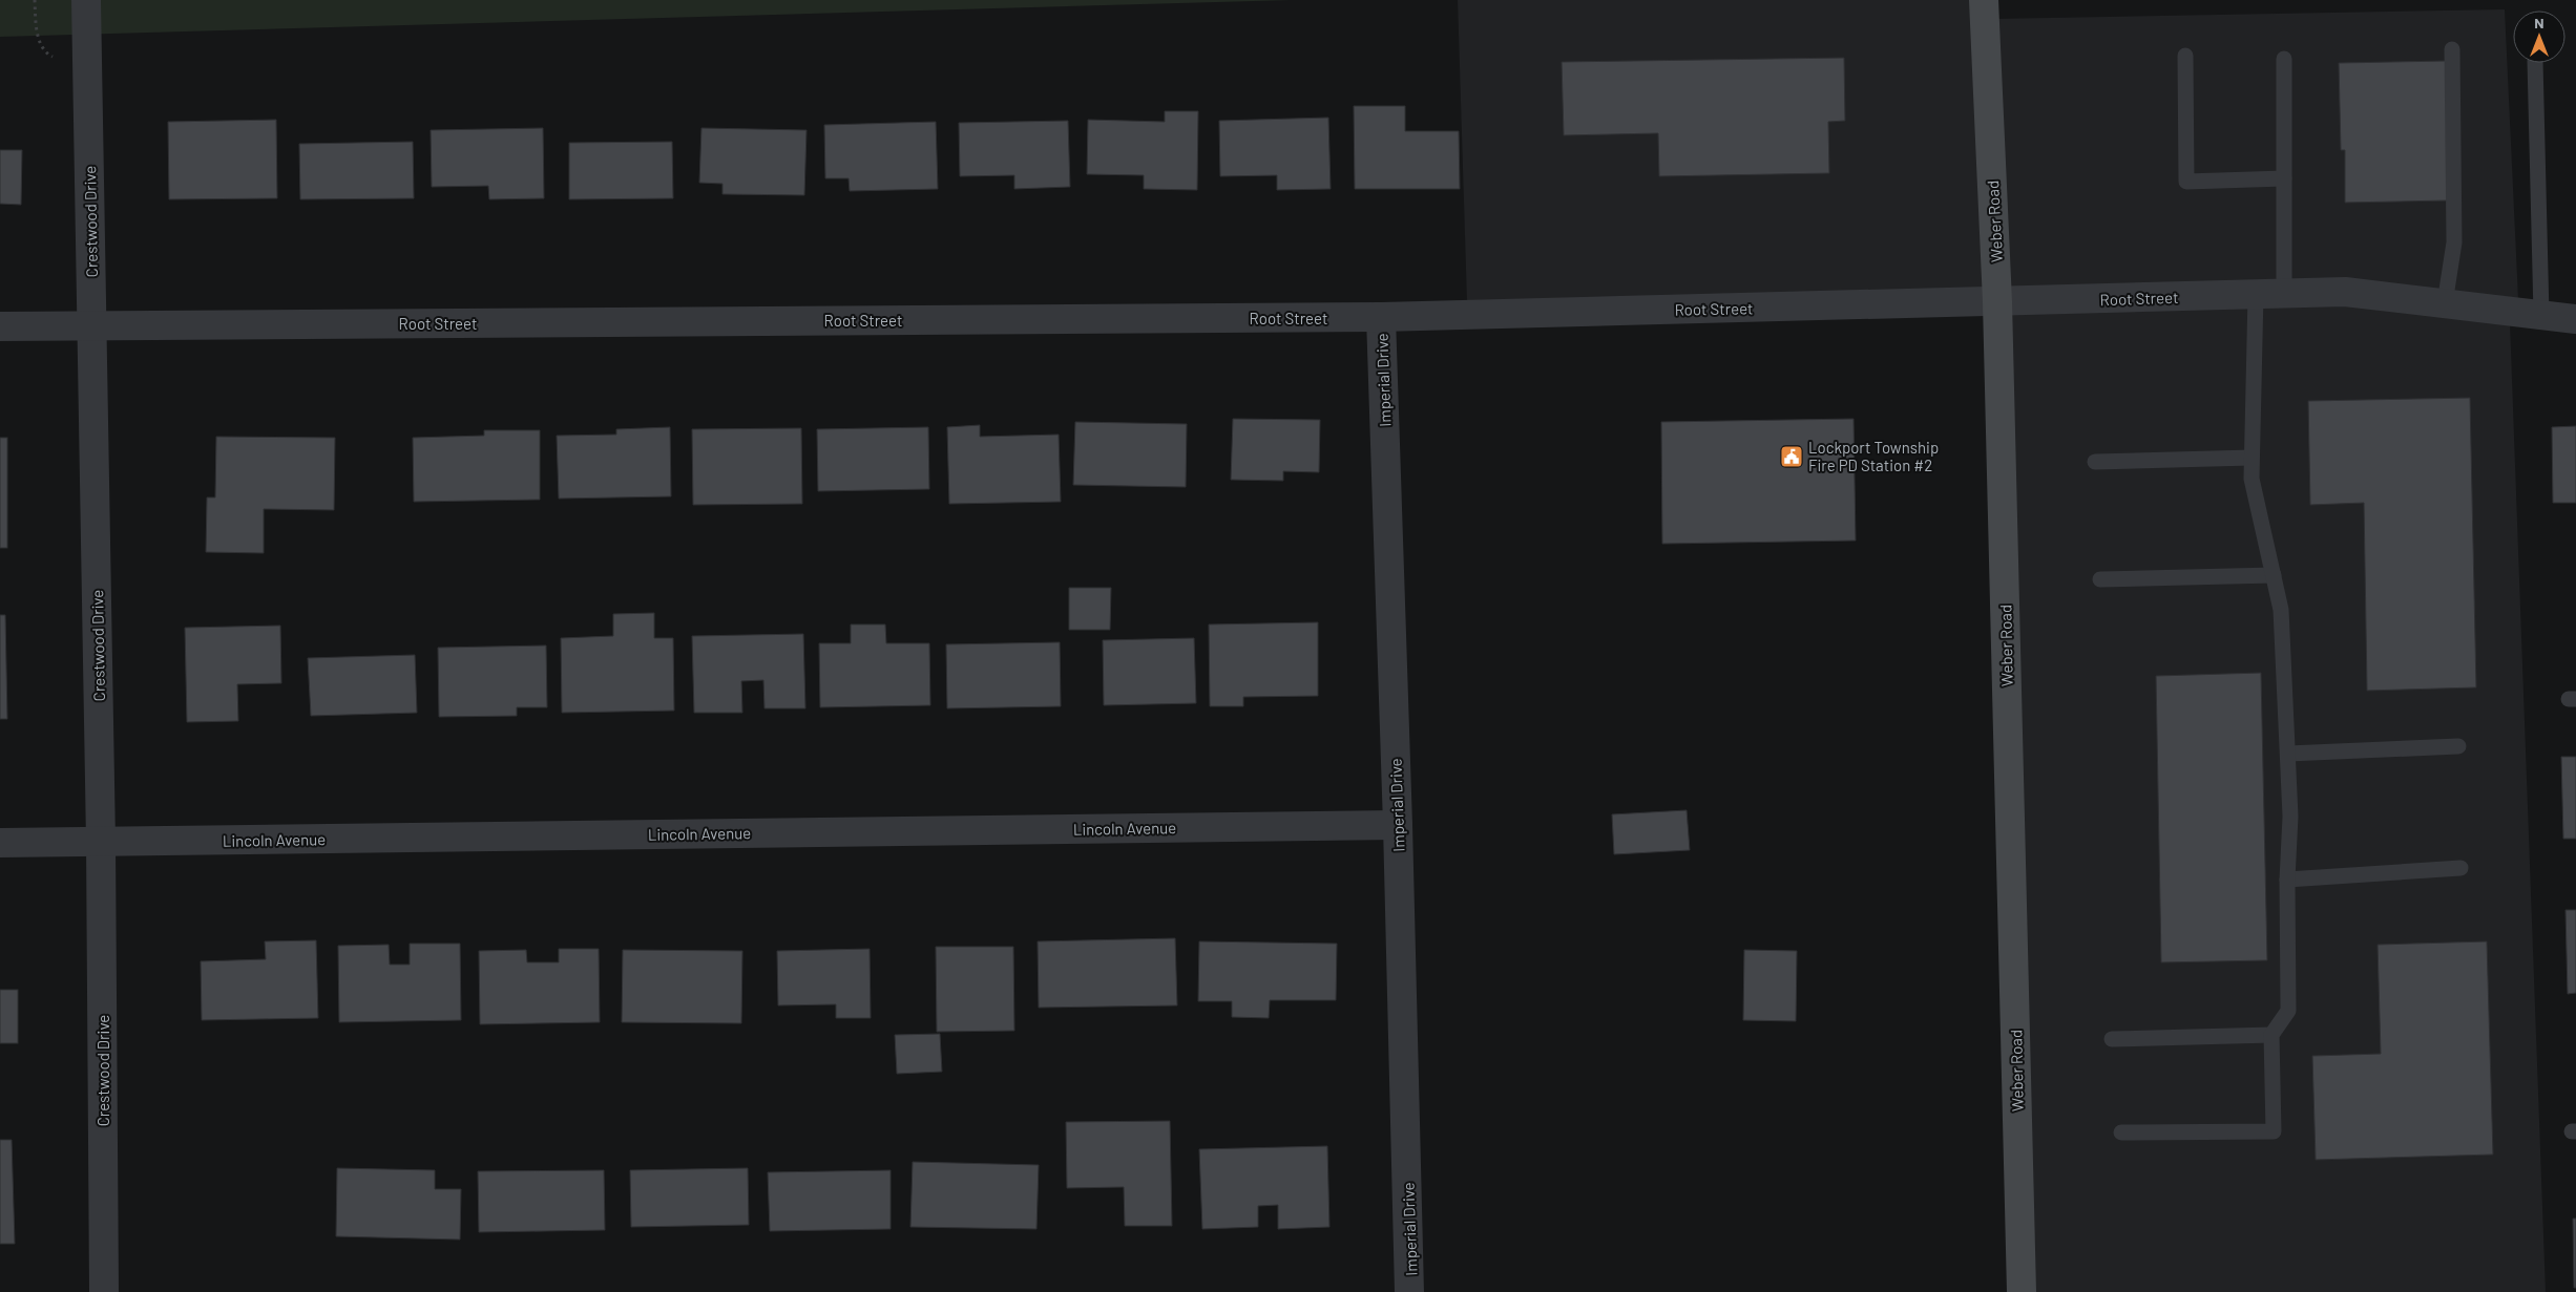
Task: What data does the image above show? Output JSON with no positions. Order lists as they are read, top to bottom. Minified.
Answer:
{"streets":{"main road":["Weber Road"],"street":["Crestwood Drive","Root Street","Imperial Drive","Lincoln Avenue"]},"crossings":[["Crestwood Drive","Root Street"],["Crestwood Drive","Lincoln Avenue"],["Weber Road","Root Street"],["Root Street","Imperial Drive"],["Imperial Drive","Lincoln Avenue"]],"places":{"public building":["Lockport Township Fire PD Station #2"]},"north":"top"}
